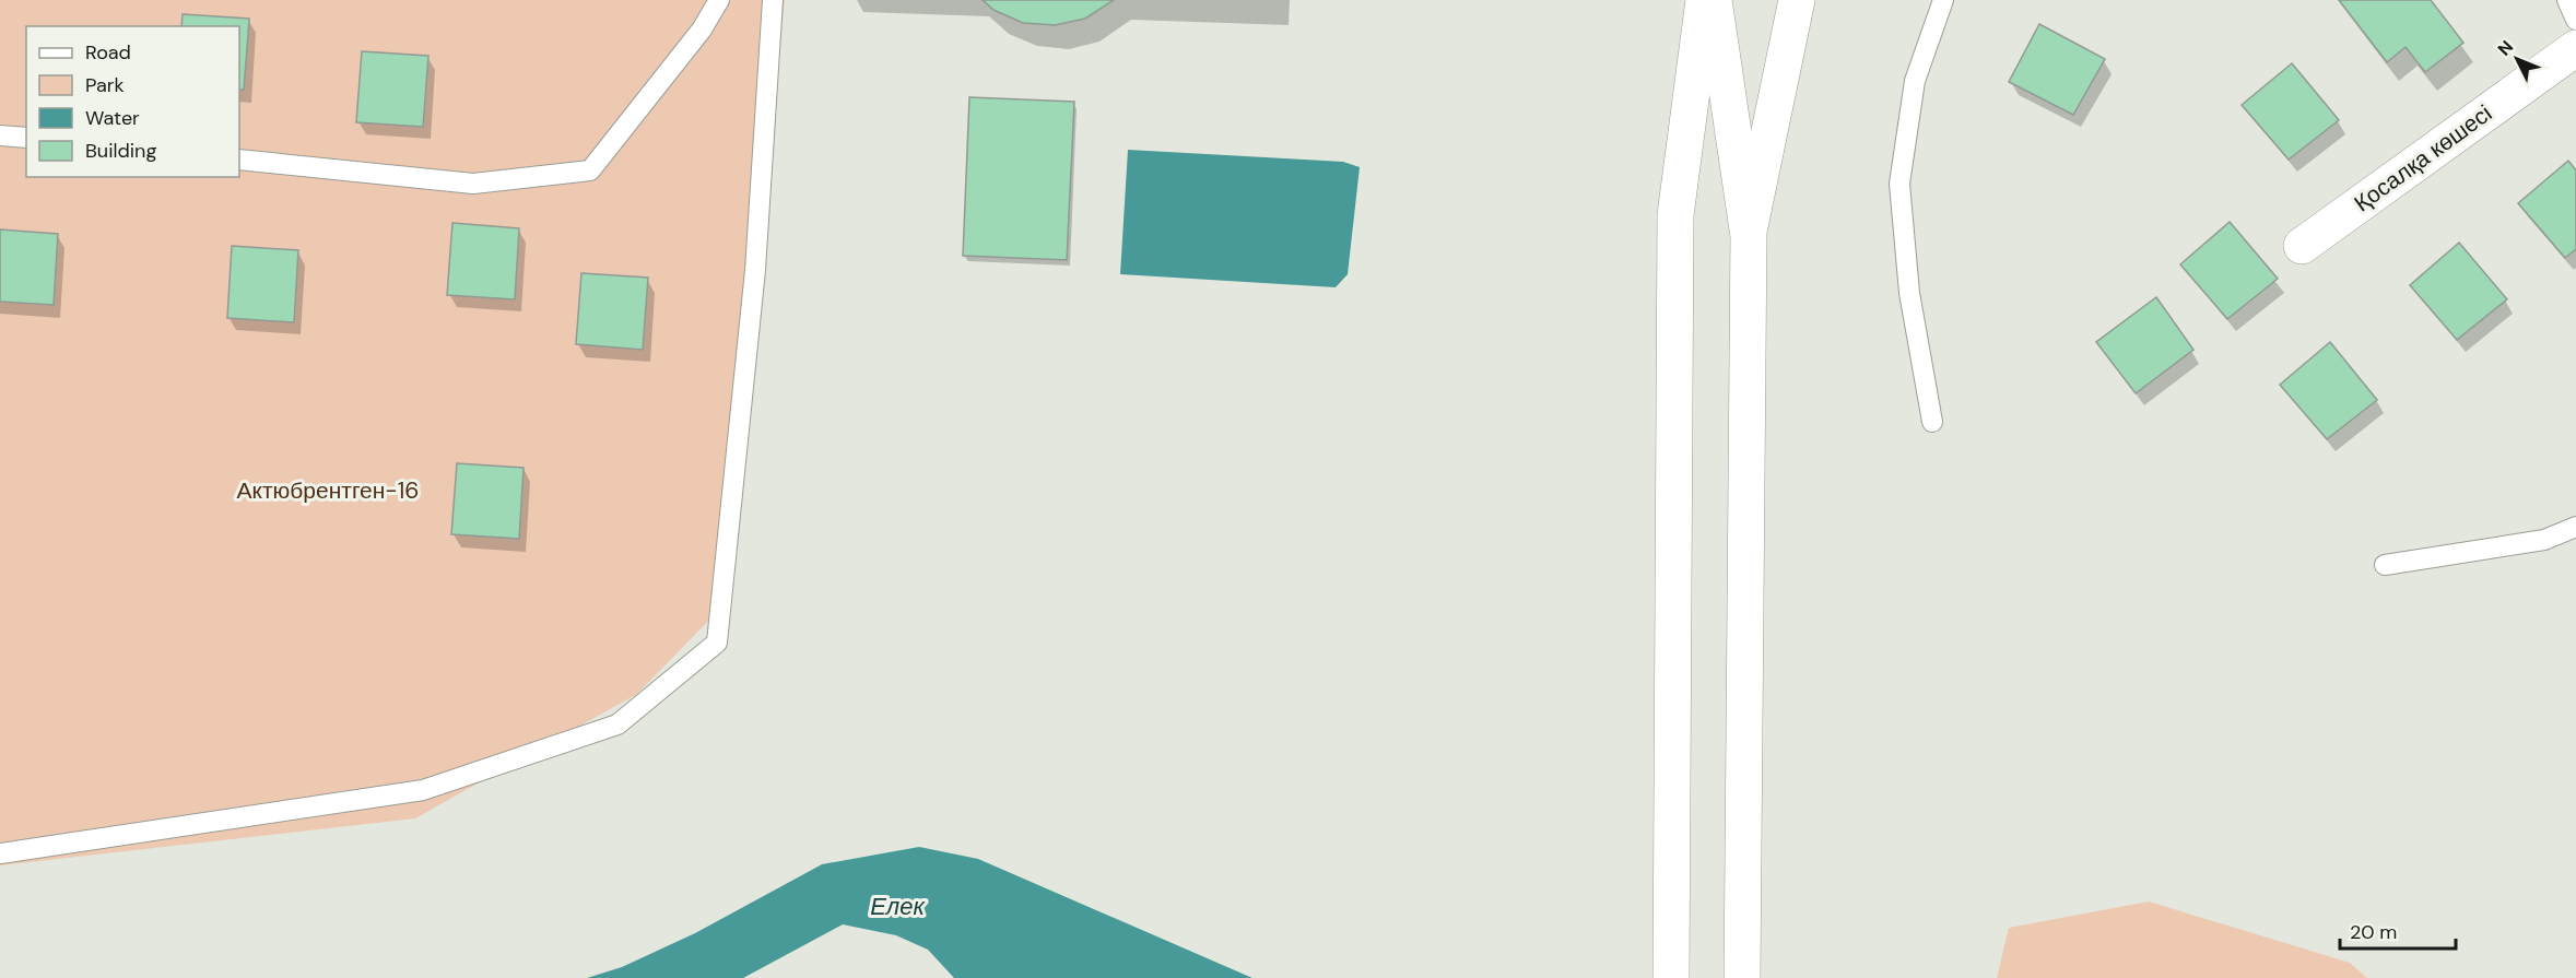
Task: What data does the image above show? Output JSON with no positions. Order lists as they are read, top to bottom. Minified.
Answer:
{"streets":{"main road":["Қосалқа көшесі"]},"water":["Елек"],"parks":["Актюбрентген-16"],"legend":["Road","Park","Water","Building"],"scale_bar":"20 m","north":"top left"}
